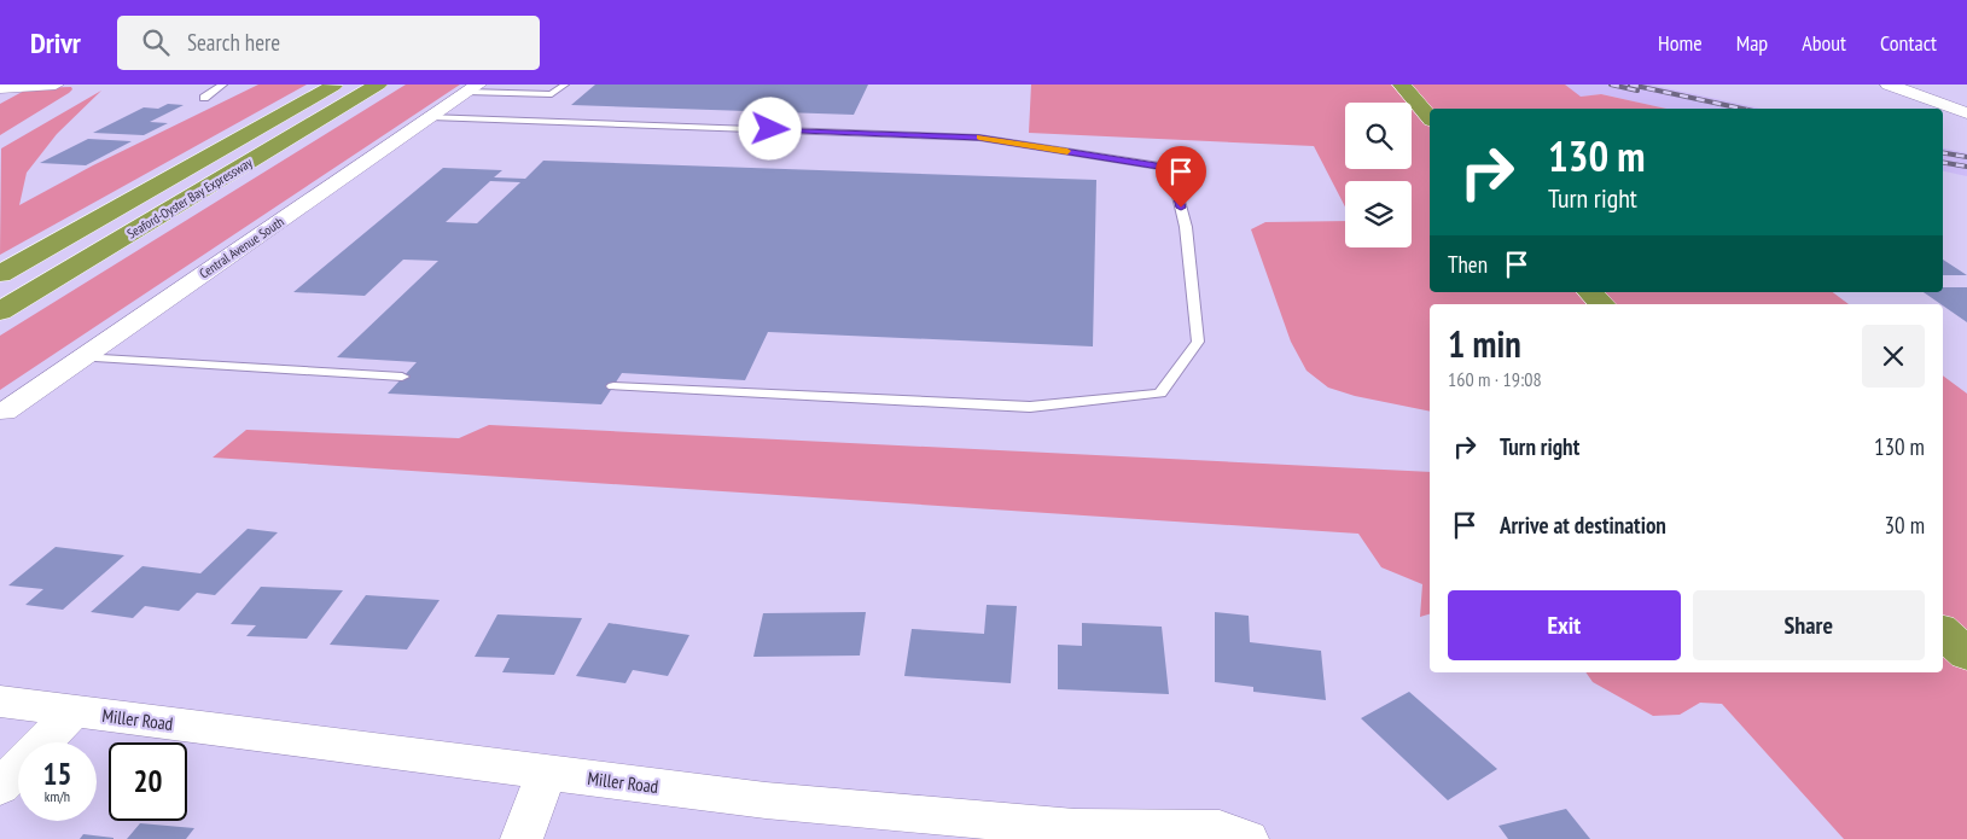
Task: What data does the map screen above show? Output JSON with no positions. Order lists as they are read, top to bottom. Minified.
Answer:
{"streets":{"highway":["Seaford-Oyster Bay Expressway"],"street":["Central Avenue South","Miller Road"]},"page":{"header":"Drivr","search":"Search here","nav":["Home","Map","About","Contact"],"turn":["130 m","Turn right"],"then":"Then","heading":["1 min","160 m · 19:08"],"list":[{"name":"Turn right","value":"130 m"},{"name":"Arrive at destination","value":"30 m"}],"buttons":["Exit","Share"],"speed":"15 km/h","limit":"20"}}
